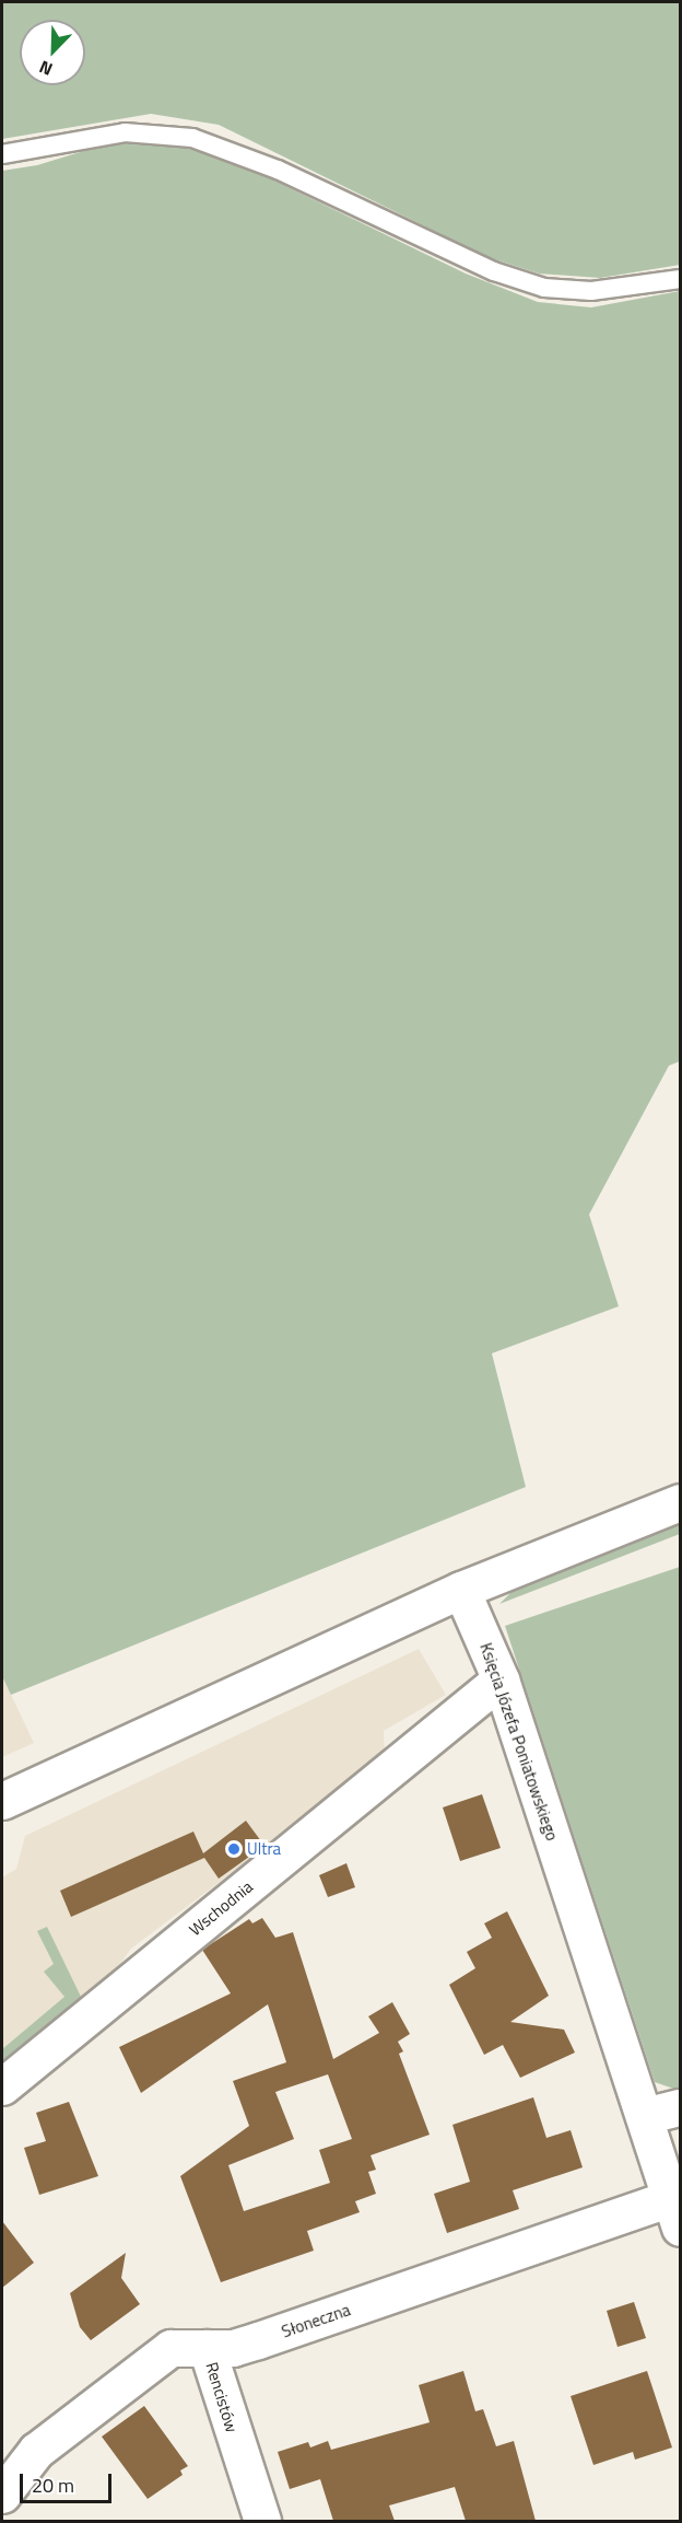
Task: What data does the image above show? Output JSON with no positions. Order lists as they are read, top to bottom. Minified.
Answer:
{"streets":{"street":["Księcia Józefa Poniatowskiego","Wschodnia","Słoneczna","Rencistów"]},"crossings":[["Księcia Józefa Poniatowskiego","Wschodnia"],["Księcia Józefa Poniatowskiego","Słoneczna"],["Słoneczna","Rencistów"]],"places":["Ultra"],"scale_bar":"20 m","north":"bottom left"}
